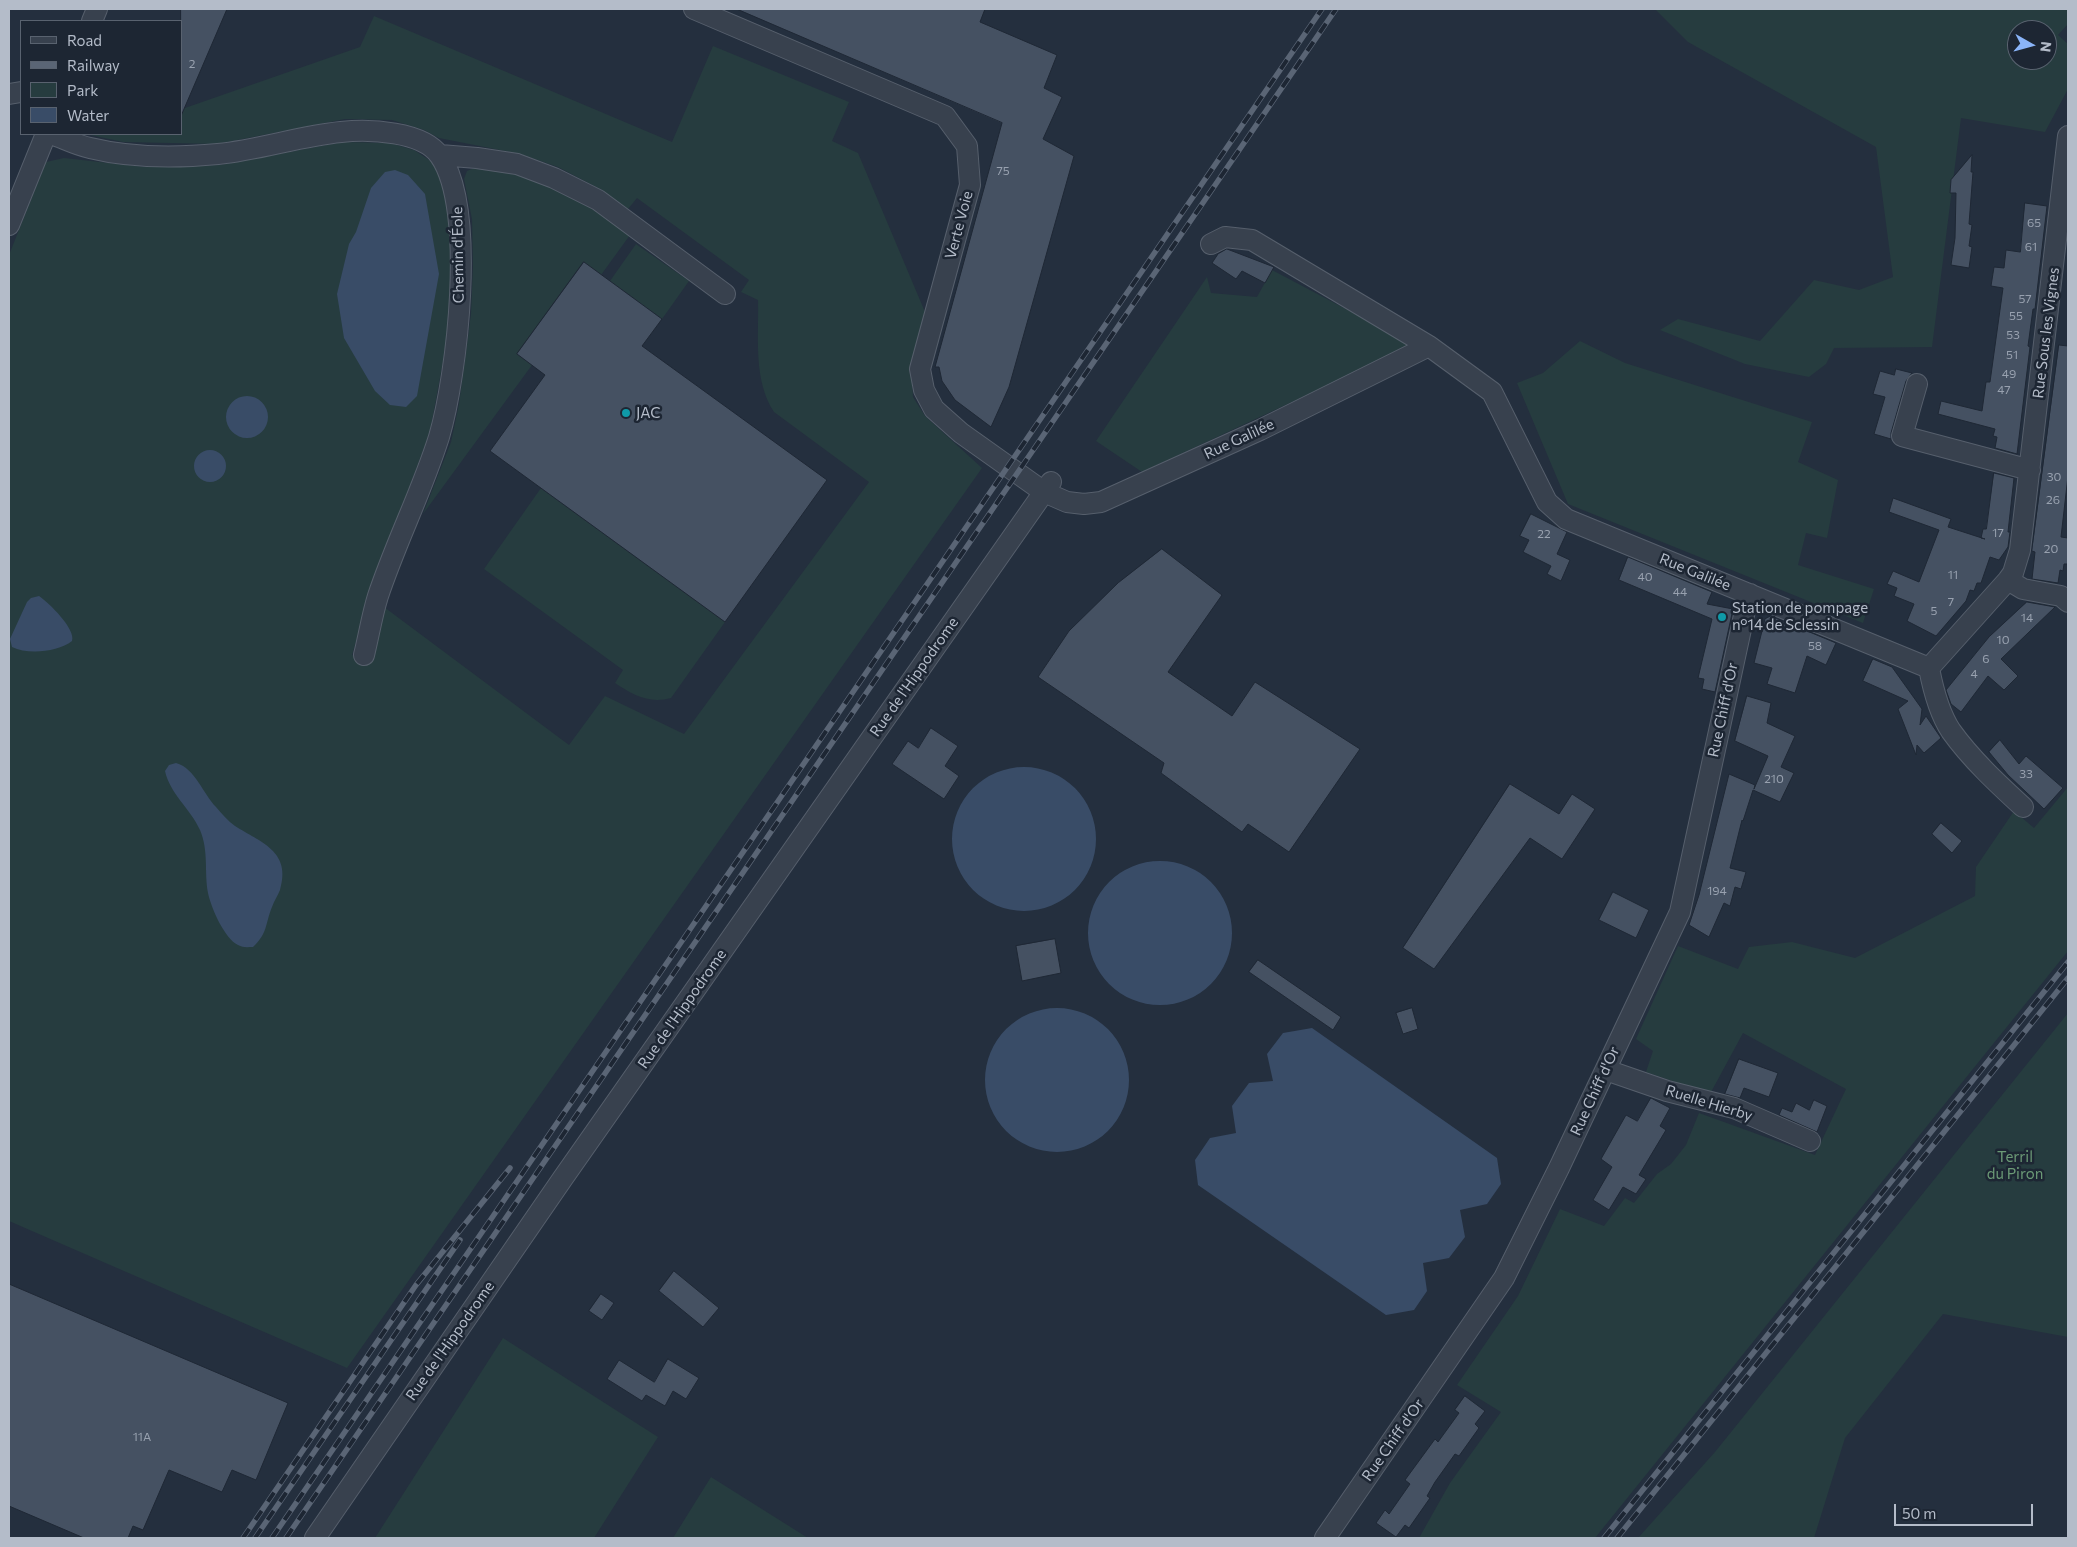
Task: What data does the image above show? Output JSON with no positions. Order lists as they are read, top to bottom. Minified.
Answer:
{"streets":{"street":["Verte Voie","Chemin d'Éole","Rue Sous les Vignes","Rue Galilée","Rue de l'Hippodrome","Rue Chiff d'Or","Ruelle Hierby"]},"crossings":[["Verte Voie","Rue Galilée"],["Verte Voie","Rue de l'Hippodrome"],["Rue Sous les Vignes","Rue Galilée"],["Rue Galilée","Rue de l'Hippodrome"],["Rue Galilée","Rue Chiff d'Or"],["Rue Chiff d'Or","Ruelle Hierby"]],"parks":["Terril du Piron"],"places":["JAC","Station de pompage n°14 de Sclessin"],"house_numbers":["2","75","65","61","57","55","53","51","49","47","30","26","17","22","20","11","40","44","7","5","14","10","58","6","4","33","210","194","11A"],"legend":["Road","Railway","Park","Water"],"scale_bar":"50 m","north":"right"}
